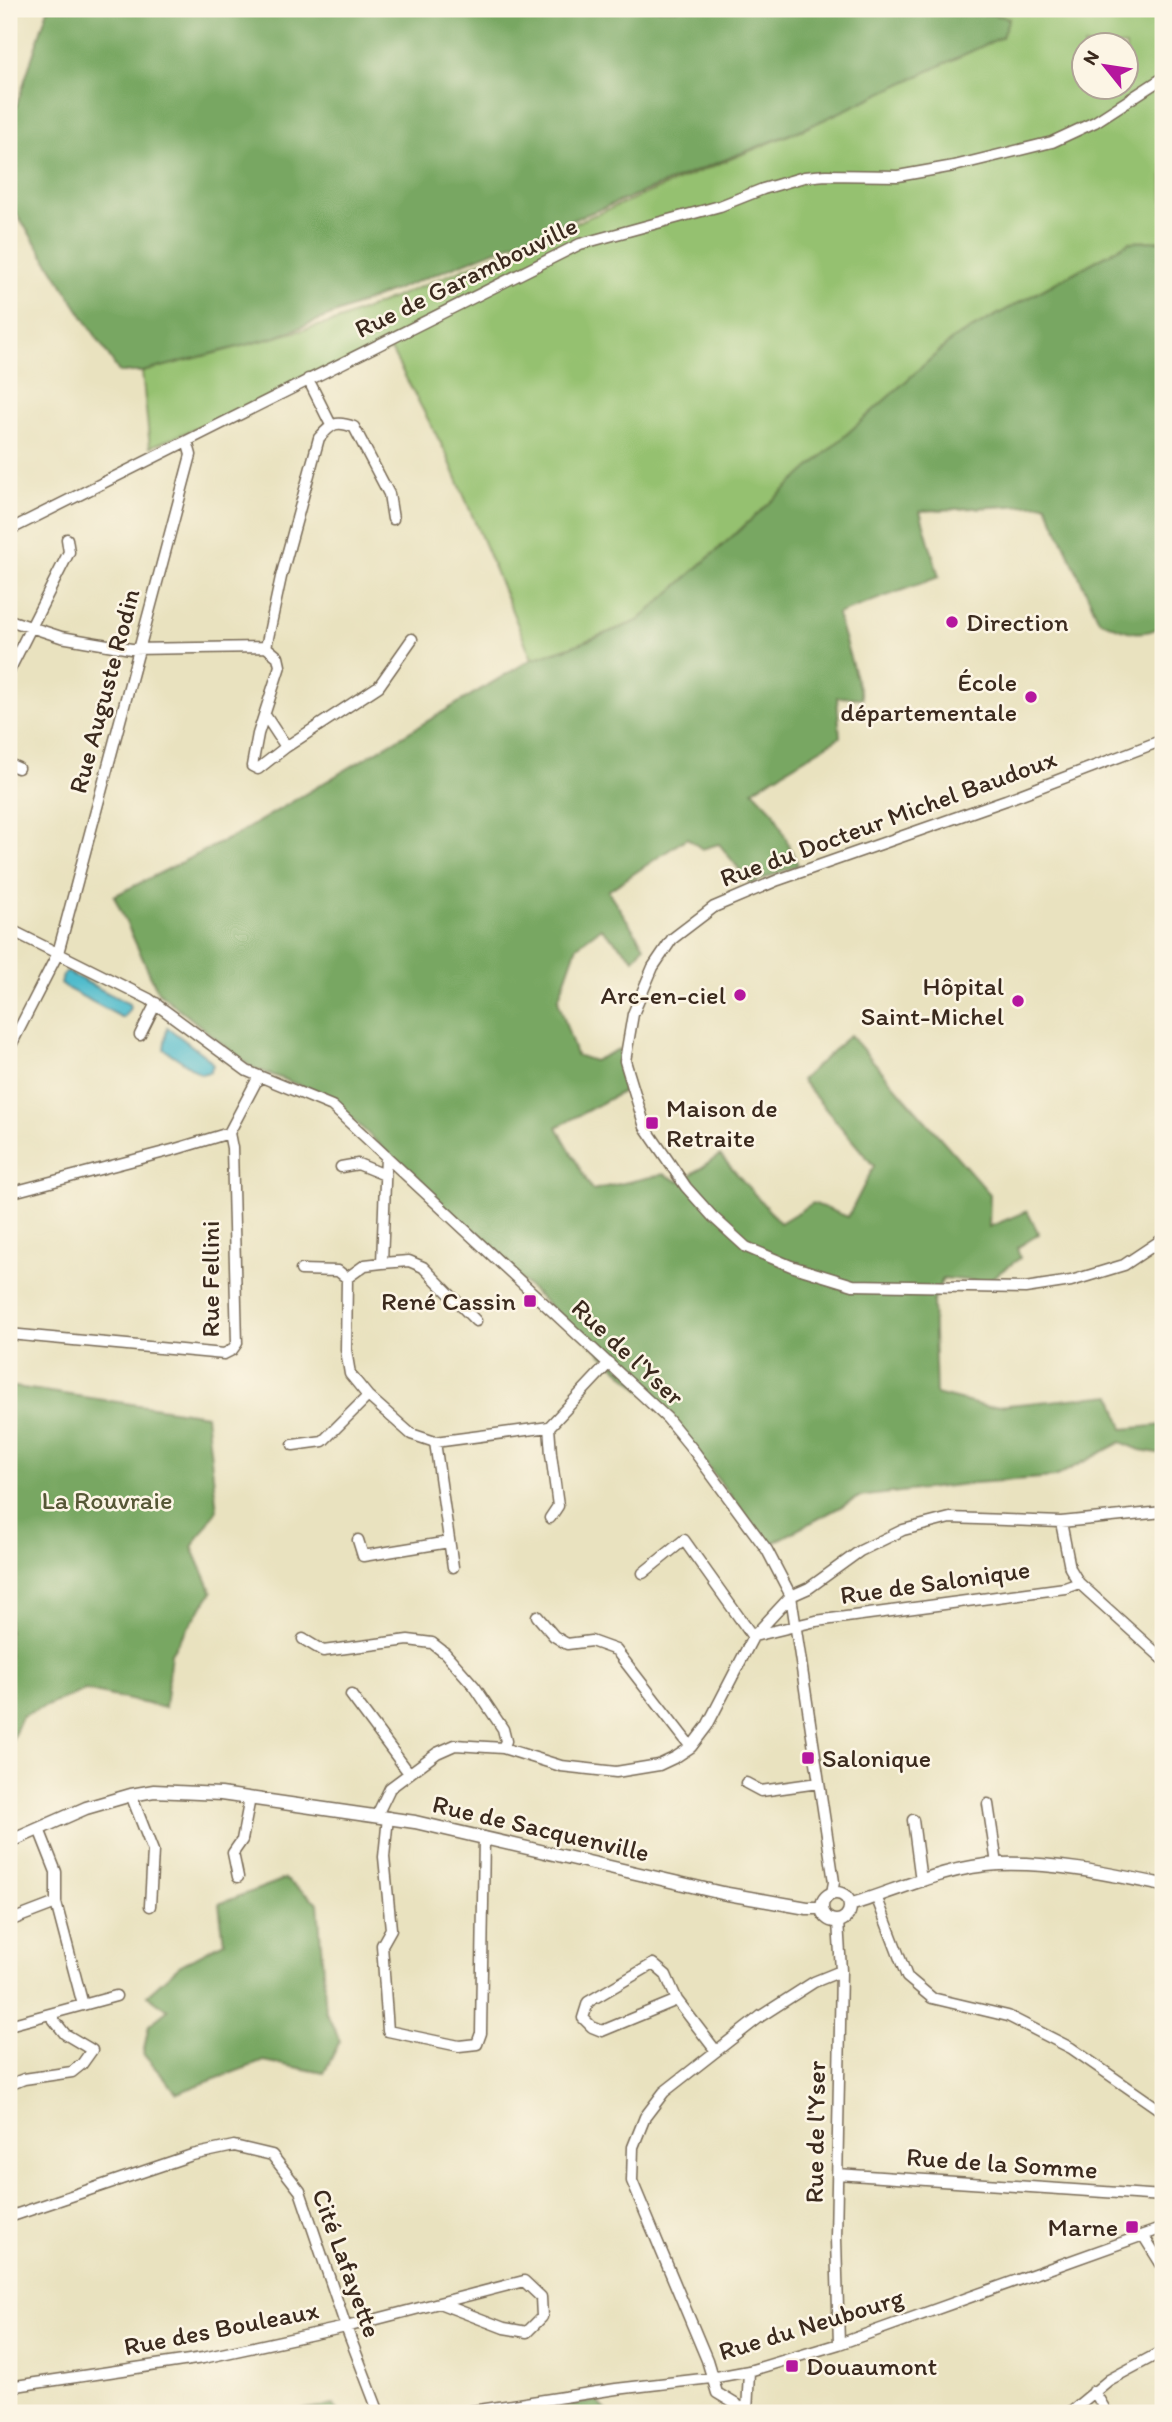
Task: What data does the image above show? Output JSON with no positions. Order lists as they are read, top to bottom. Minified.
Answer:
{"streets":{"street":["Rue de Garambouville","Rue Auguste Rodin","Rue du Docteur Michel Baudoux","Rue Fellini","Rue de l'Yser","Rue de Salonique","Rue de Sacquenville","Rue de la Somme","Cité Lafayette","Rue du Neubourg","Rue des Bouleaux"]},"crossings":[["Rue de Garambouville","Rue Auguste Rodin"],["Rue Auguste Rodin","Rue de l'Yser"],["Rue de l'Yser","Rue de Salonique"],["Rue de l'Yser","Rue de Sacquenville"],["Rue de l'Yser","Rue de la Somme"],["Rue de l'Yser","Rue du Neubourg"],["Cité Lafayette","Rue des Bouleaux"]],"parks":["La Rouvraie"],"places":{"other":["Direction","École départementale","Arc-en-ciel","Hôpital Saint-Michel"],"transit":["Maison de Retraite","René Cassin","Salonique","Marne","Douaumont"]},"north":"top left"}
